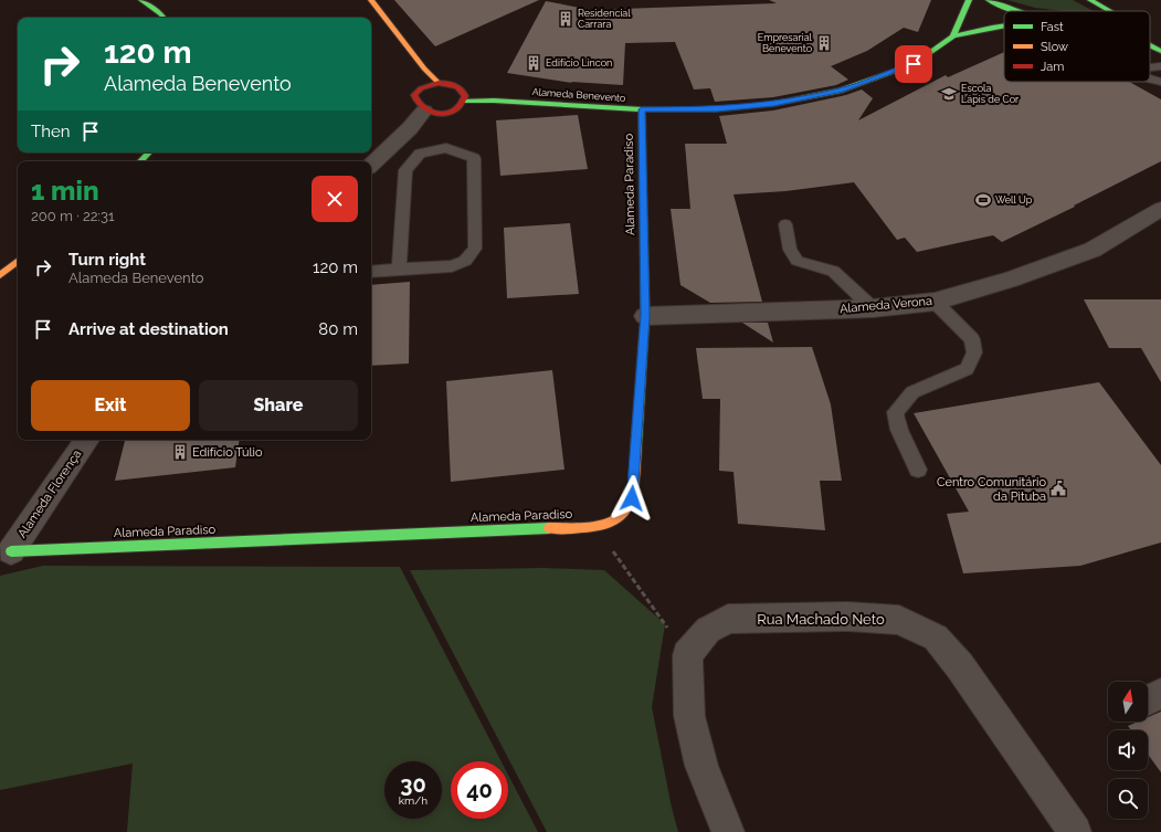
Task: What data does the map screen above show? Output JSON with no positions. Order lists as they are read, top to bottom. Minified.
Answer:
{"streets":{"street":["Alameda Benevento","Alameda Paradiso","Alameda Verona","Alameda Florença","Rua Machado Neto"]},"crossings":[["Alameda Benevento","Alameda Paradiso"],["Alameda Paradiso","Alameda Verona"],["Alameda Paradiso","Alameda Florença"]],"places":{"building":["Residencial Carrara","Empresarial Benevento","Edifício Lincon","Edifício Túlio"],"school or university":["Escola Lápis de Cor"],"sports":["Well Up"],"public building":["Centro Comunitário da Pituba"]},"legend":["Fast","Slow","Jam"],"north":"top","page":{"turn":["120 m","Alameda Benevento"],"then":"Then","heading":["1 min","200 m · 22:31"],"list":[{"name":"Turn right","note":"Alameda Benevento","value":"120 m"},{"name":"Arrive at destination","value":"80 m"}],"buttons":["Exit","Share"],"speed":"30 km/h","limit":"40"}}
